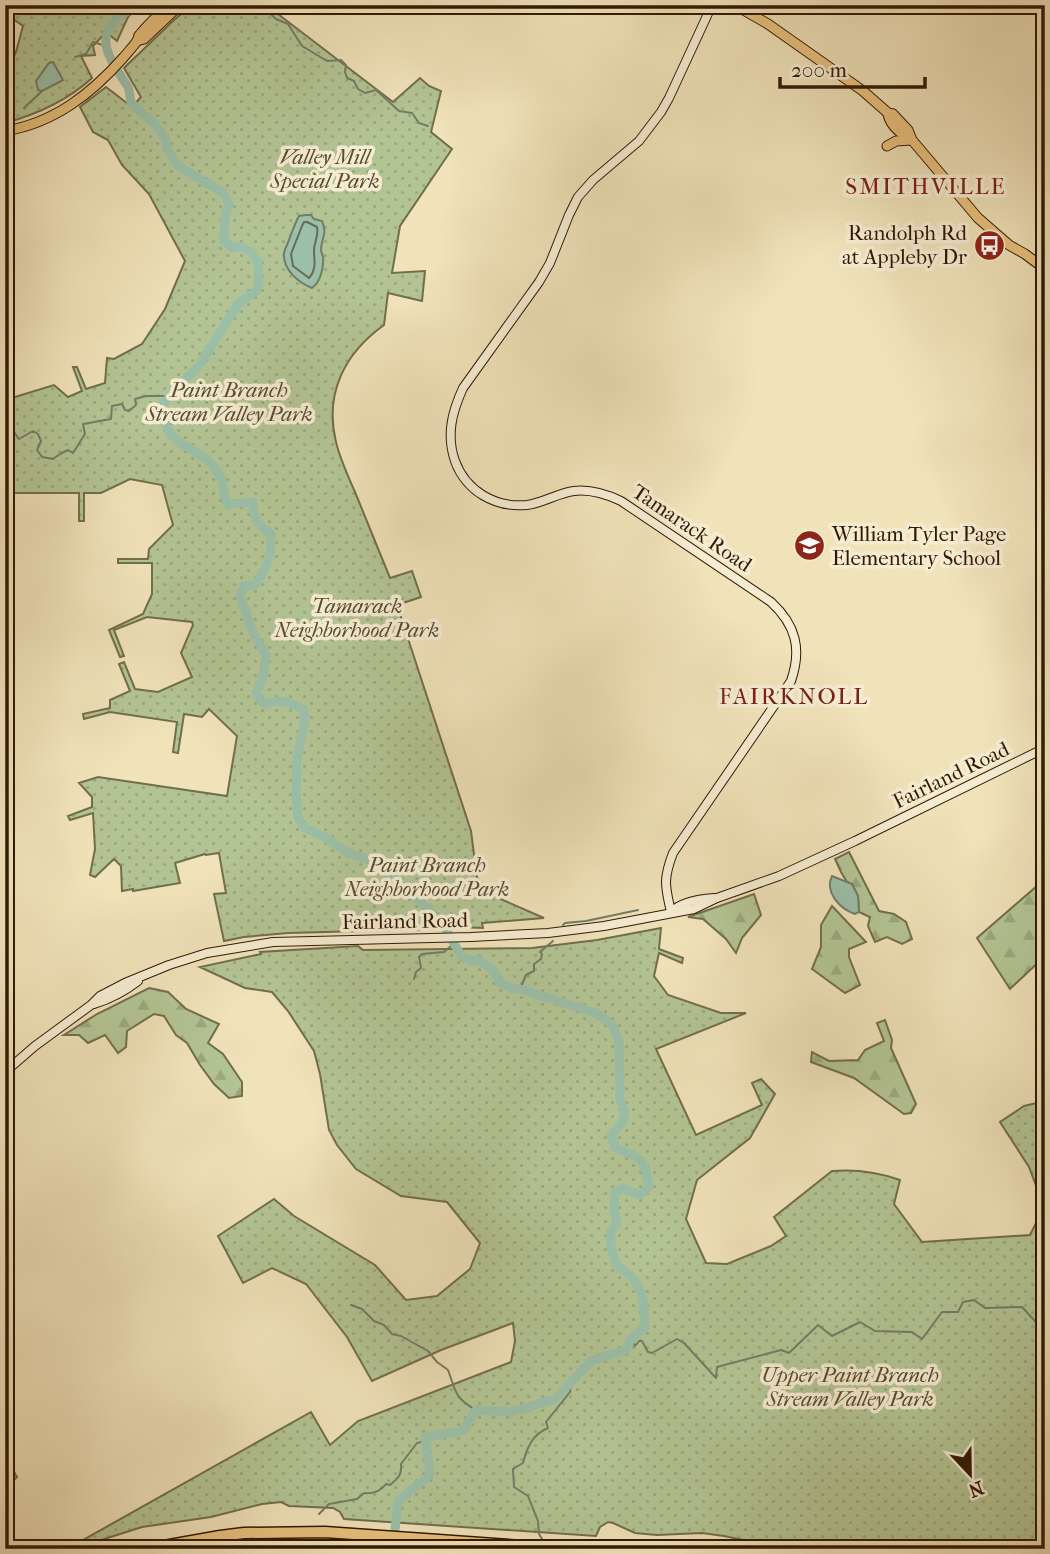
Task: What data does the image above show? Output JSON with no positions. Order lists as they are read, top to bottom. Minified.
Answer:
{"streets":{"street":["Tamarack Road","Fairland Road"]},"crossings":[["Tamarack Road","Fairland Road"]],"districts":["SMITHVILLE","FAIRKNOLL"],"parks":["Valley Mill Special Park","Paint Branch Stream Valley Park","Tamarack Neighborhood Park","Paint Branch Neighborhood Park","Upper Paint Branch Stream Valley Park"],"places":{"bus stop":["Randolph Rd at Appleby Dr"],"school or university":["William Tyler Page Elementary School"]},"scale_bar":"200 m","north":"bottom"}
